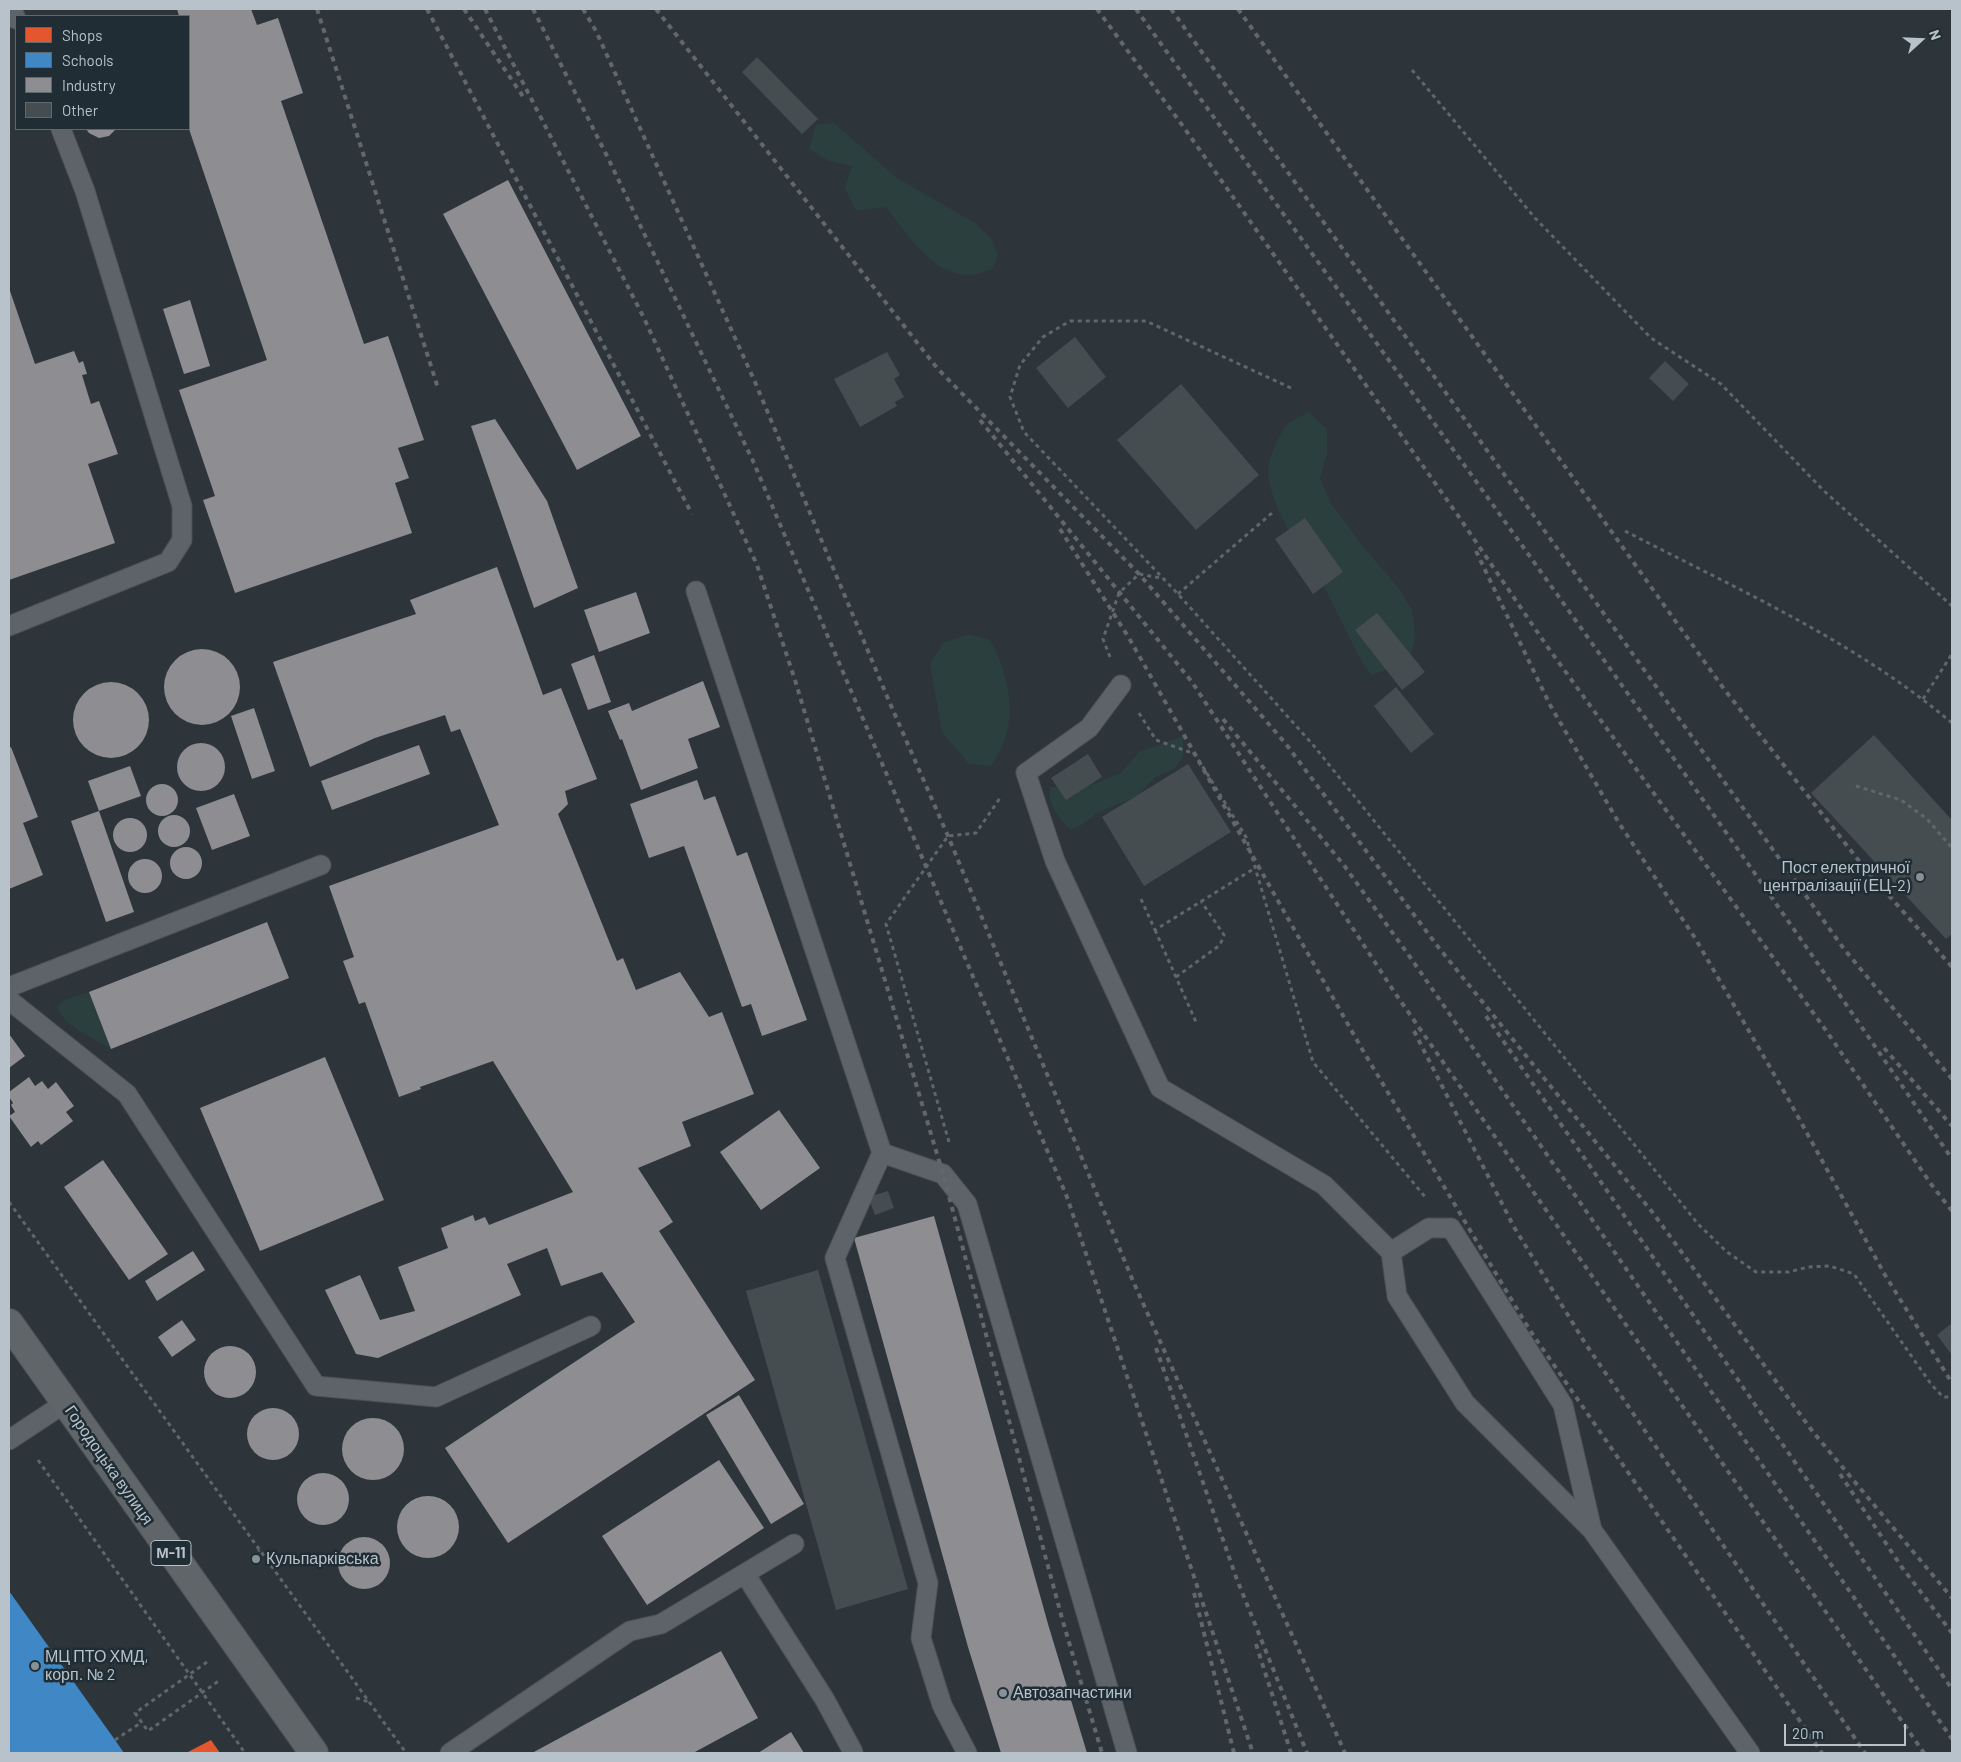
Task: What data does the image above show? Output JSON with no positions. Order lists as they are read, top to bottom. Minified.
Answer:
{"streets":{"main road":["Городоцька вулиця","М-11"]},"places":["Пост електричної централізації (ЕЦ-2)","Кульпарківська","МЦ ПТО ХМД, корп. № 2","Автозапчастини"],"legend":["Shops","Schools","Industry","Other"],"scale_bar":"20 m","north":"right"}
